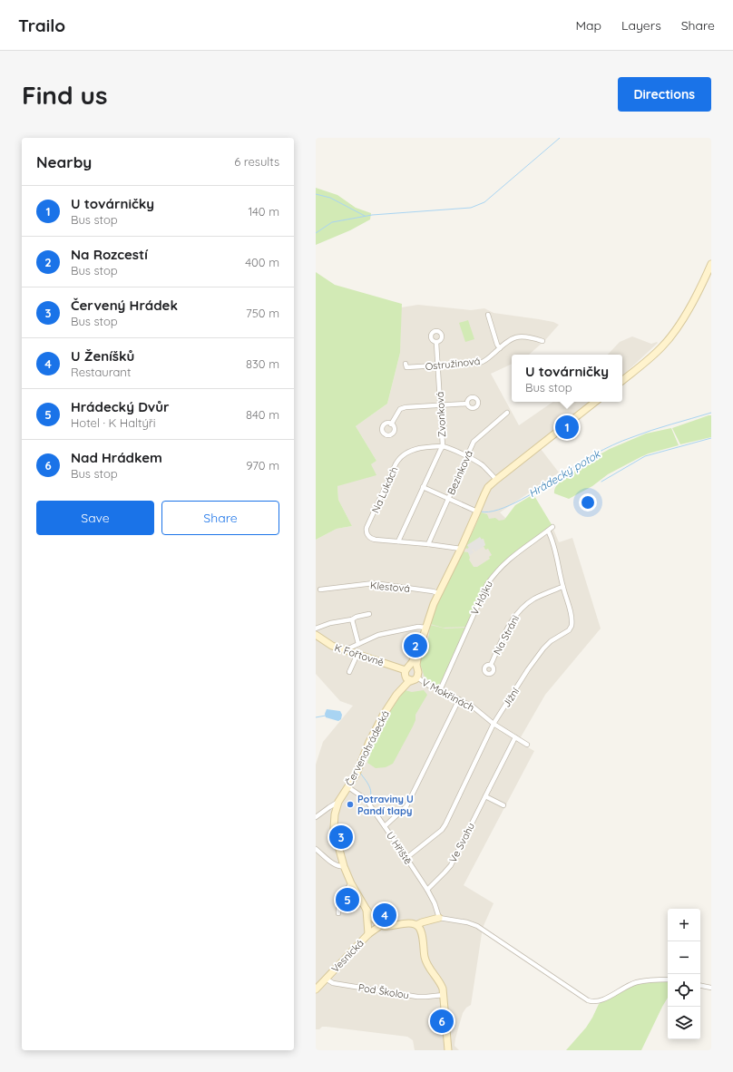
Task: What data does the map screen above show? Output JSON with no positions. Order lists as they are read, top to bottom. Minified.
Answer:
{"streets":{"street":["Ostružinová","Zvonková","Bezinková","Na Lukách","Klestová","V Hájku","Na Stráni","K Fořtovně","V Mokřinách","Jižní","Červenohrádecká","Ve Svahu","U Hřiště","Vesnická","Pod Školou"]},"crossings":[["Ostružinová","Zvonková"],["Zvonková","Na Lukách"],["Bezinková","Na Lukách"],["Na Lukách","Červenohrádecká"],["Klestová","Červenohrádecká"],["V Hájku","V Mokřinách"],["V Hájku","Jižní"],["Na Stráni","Jižní"],["K Fořtovně","V Mokřinách"],["K Fořtovně","Červenohrádecká"],["V Mokřinách","Jižní"],["V Mokřinách","Červenohrádecká"],["V Mokřinách","Ve Svahu"],["Jižní","U Hřiště"],["Červenohrádecká","U Hřiště"],["Červenohrádecká","Vesnická"],["Ve Svahu","U Hřiště"],["Vesnická","Pod Školou"]],"water":["Hrádecký potok"],"places":["Potraviny U Pandí tlapy"],"page":{"header":"Trailo","nav":["Map","Layers","Share"],"buttons":["Directions",["Save","Share"]],"title":"Find us","heading":["Nearby","6 results"],"list":[{"mark":"1","name":"U továrničky","note":"Bus stop","value":"140 m"},{"mark":"2","name":"Na Rozcestí","note":"Bus stop","value":"400 m"},{"mark":"3","name":"Červený Hrádek","note":"Bus stop","value":"750 m"},{"mark":"4","name":"U Ženíšků","note":"Restaurant","value":"830 m"},{"mark":"5","name":"Hrádecký Dvůr","note":"Hotel · K Haltýři","value":"840 m"},{"mark":"6","name":"Nad Hrádkem","note":"Bus stop","value":"970 m"}],"popup":["U továrničky","Bus stop"],"pins":["1","2","3","5","4","6"],"map_buttons":["+","−"]}}
